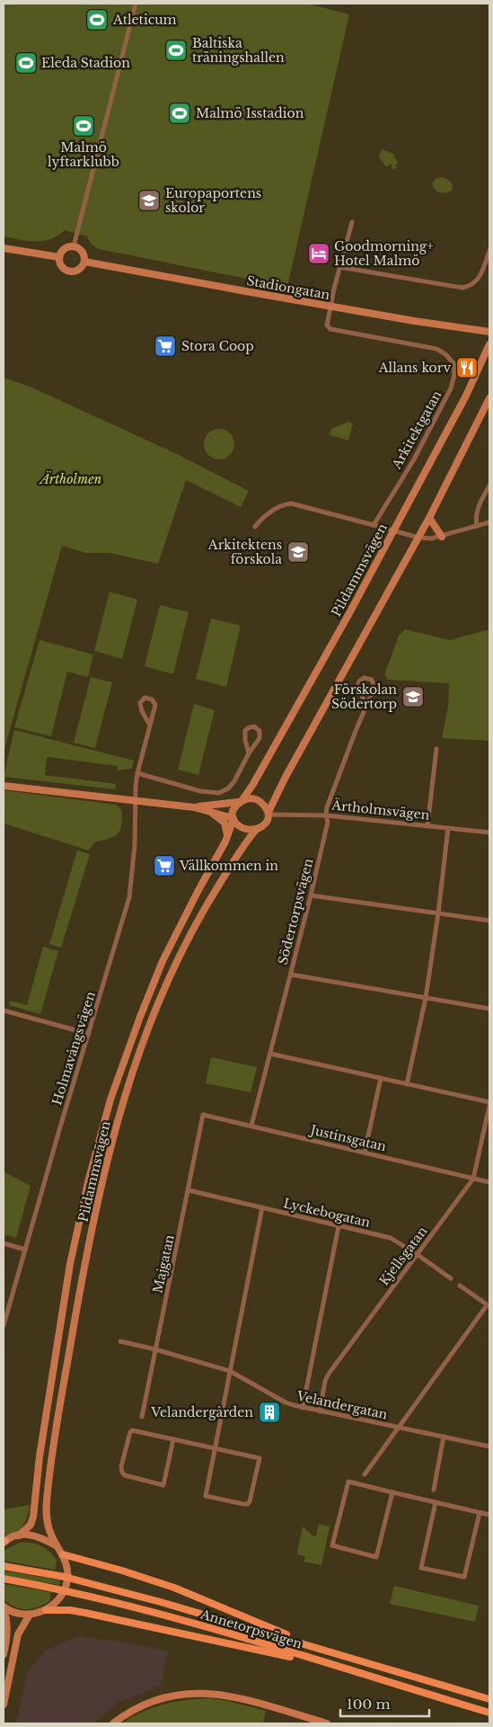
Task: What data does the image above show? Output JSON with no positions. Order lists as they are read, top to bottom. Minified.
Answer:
{"streets":{"main road":["Stadiongatan","Pildammsvägen","Annetorpsvägen"],"street":["Arkitektgatan","Ärtholmsvägen","Södertorpsvägen","Holmavångsvägen","Justinsgatan","Lyckebogatan","Kjellsgatan","Majgatan","Velandergatan"]},"crossings":[["Stadiongatan","Arkitektgatan"],["Pildammsvägen","Ärtholmsvägen"],["Ärtholmsvägen","Södertorpsvägen"],["Södertorpsvägen","Justinsgatan"],["Justinsgatan","Kjellsgatan"],["Justinsgatan","Majgatan"],["Lyckebogatan","Kjellsgatan"],["Lyckebogatan","Majgatan"],["Kjellsgatan","Velandergatan"],["Majgatan","Velandergatan"]],"parks":["Ärtholmen"],"places":{"sports":["Atleticum","Baltiska träningshallen","Eleda Stadion","Malmö Isstadion","Malmö lyftarklubb"],"school or university":["Europaportens skolor","Arkitektens förskola","Förskolan Södertorp"],"hotel":["Goodmorning+ Hotel Malmö"],"supermarket":["Stora Coop","Vällkommen in"],"restaurant":["Allans korv"],"building":["Velandergården"]},"scale_bar":"100 m"}
